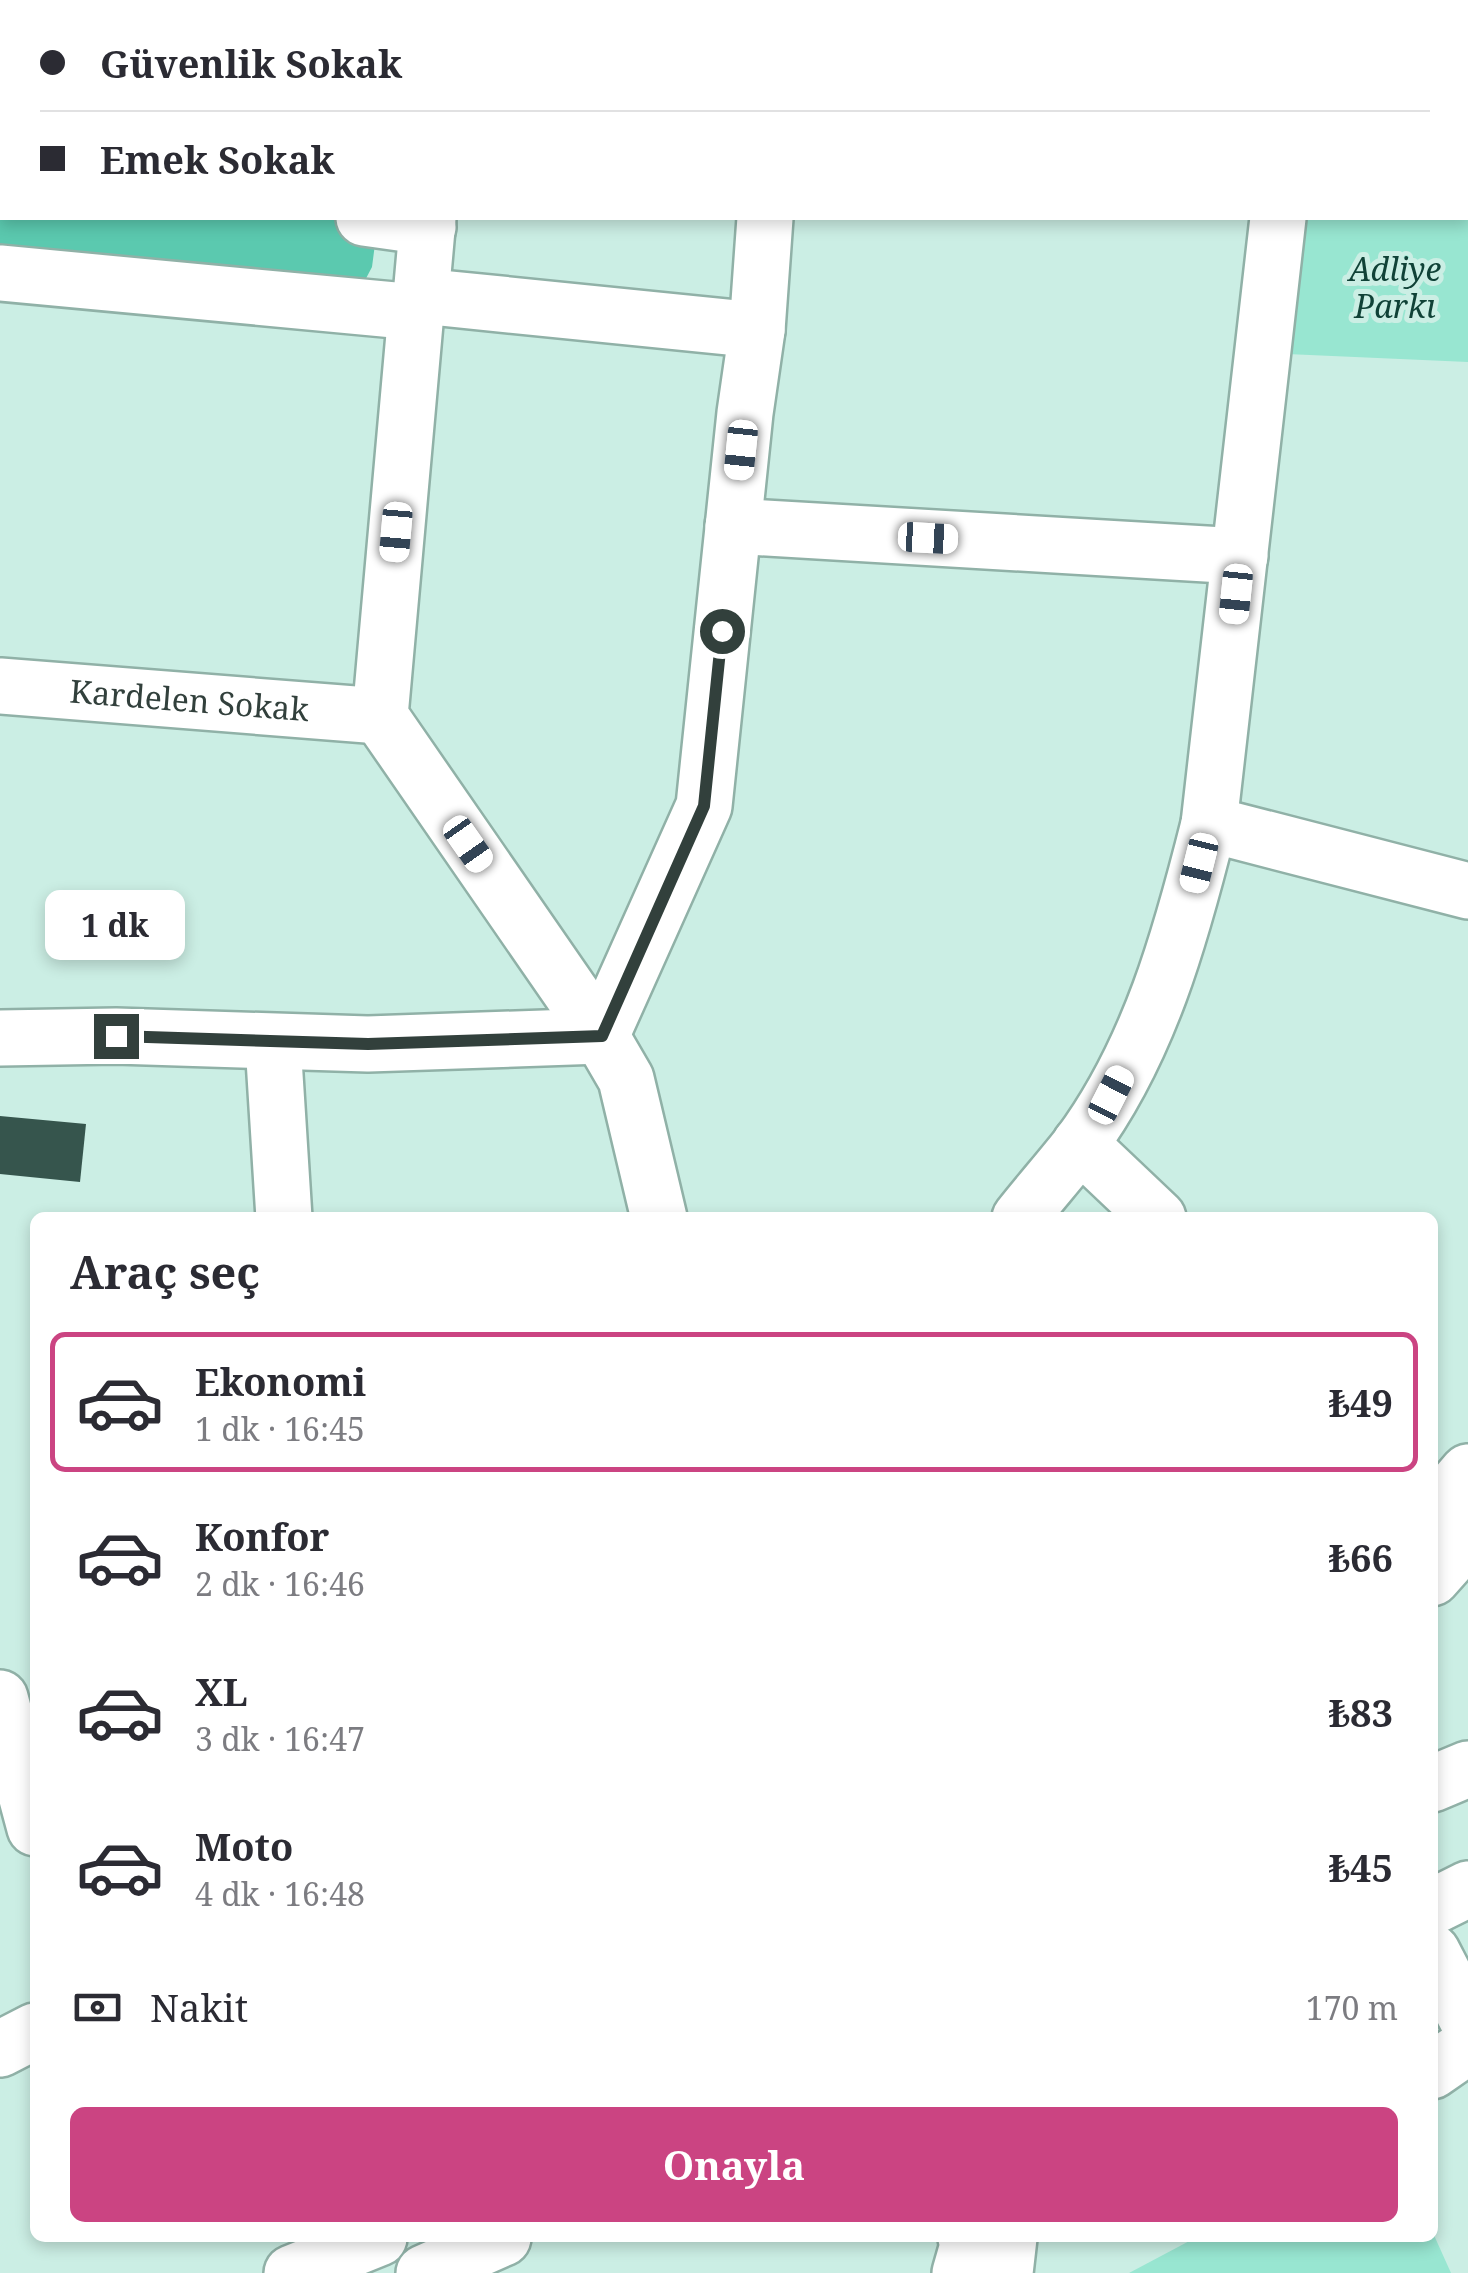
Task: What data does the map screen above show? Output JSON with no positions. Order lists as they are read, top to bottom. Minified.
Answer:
{"streets":{"street":["Kardelen Sokak"]},"parks":["Adliye Parkı"],"page":{"banner":["Güvenlik Sokak","Emek Sokak"],"bubble":"1 dk","heading":"Araç seç","list":[{"name":"Ekonomi","note":"1 dk · 16:45","value":"₺49"},{"name":"Konfor","note":"2 dk · 16:46","value":"₺66"},{"name":"XL","note":"3 dk · 16:47","value":"₺83"},{"name":"Moto","note":"4 dk · 16:48","value":"₺45"}],"pay":["Nakit","170 m"],"buttons":"Onayla"}}
